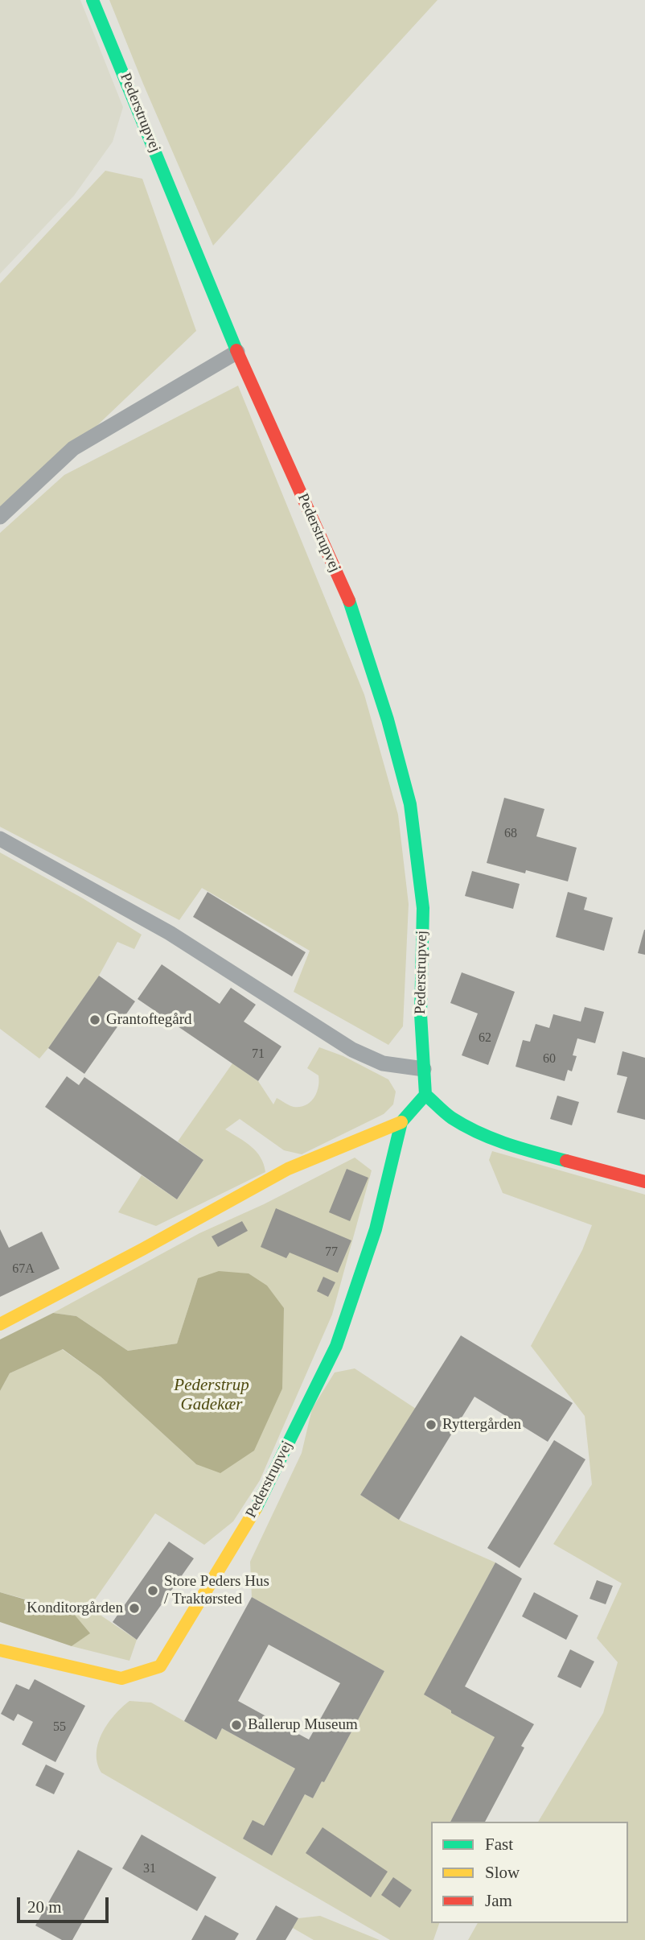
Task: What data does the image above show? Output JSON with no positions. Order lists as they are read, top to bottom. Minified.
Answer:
{"streets":{"street":["Pederstrupvej"]},"water":["Pederstrup Gadekær"],"places":["Grantoftegård","Ryttergården","Store Peders Hus / Traktørsted","Konditorgården","Ballerup Museum"],"house_numbers":["68","62","71","60","77","67A","55","31"],"legend":["Fast","Slow","Jam"],"scale_bar":"20 m"}
